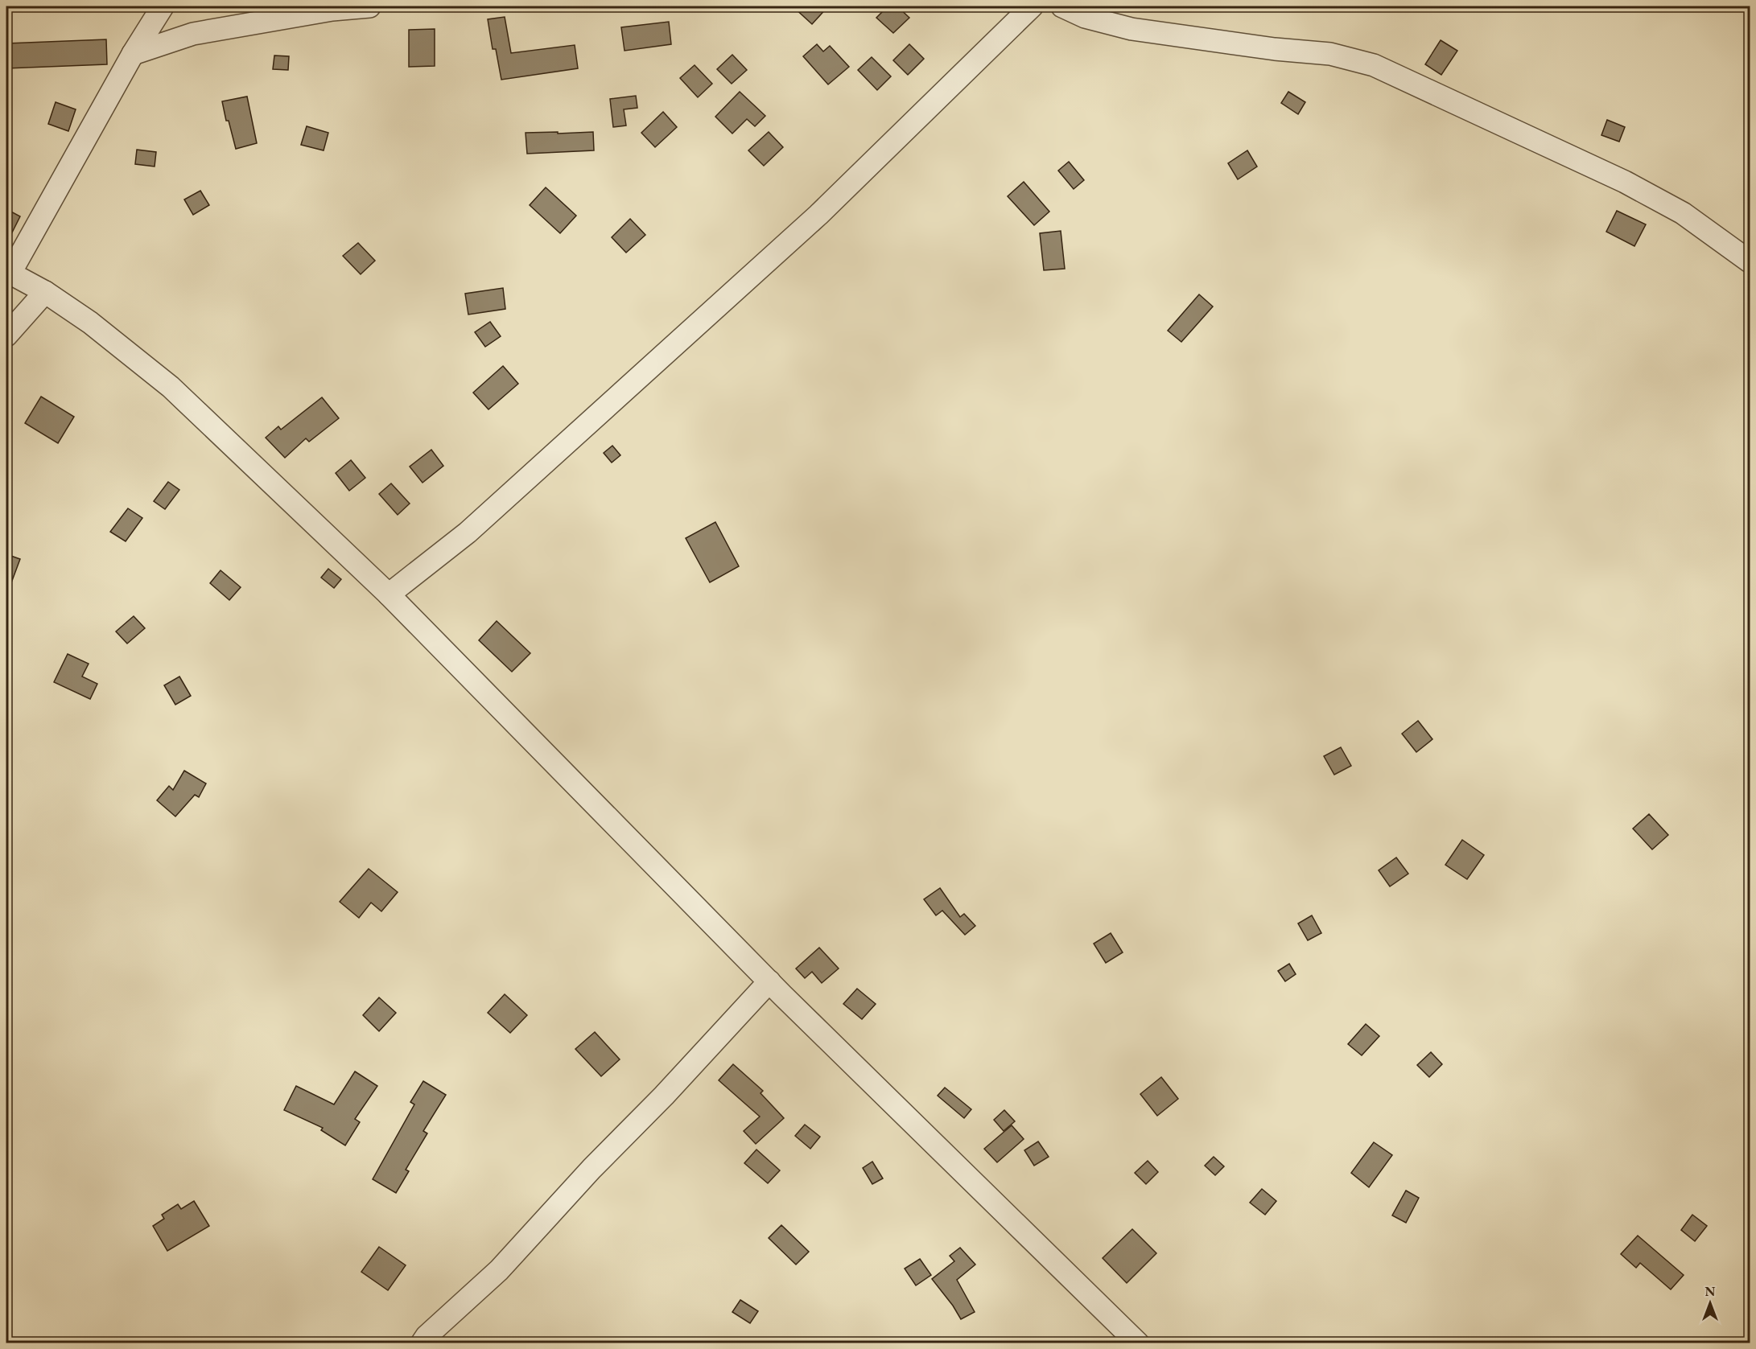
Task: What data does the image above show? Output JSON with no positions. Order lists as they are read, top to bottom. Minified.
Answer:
{"north":"top"}
